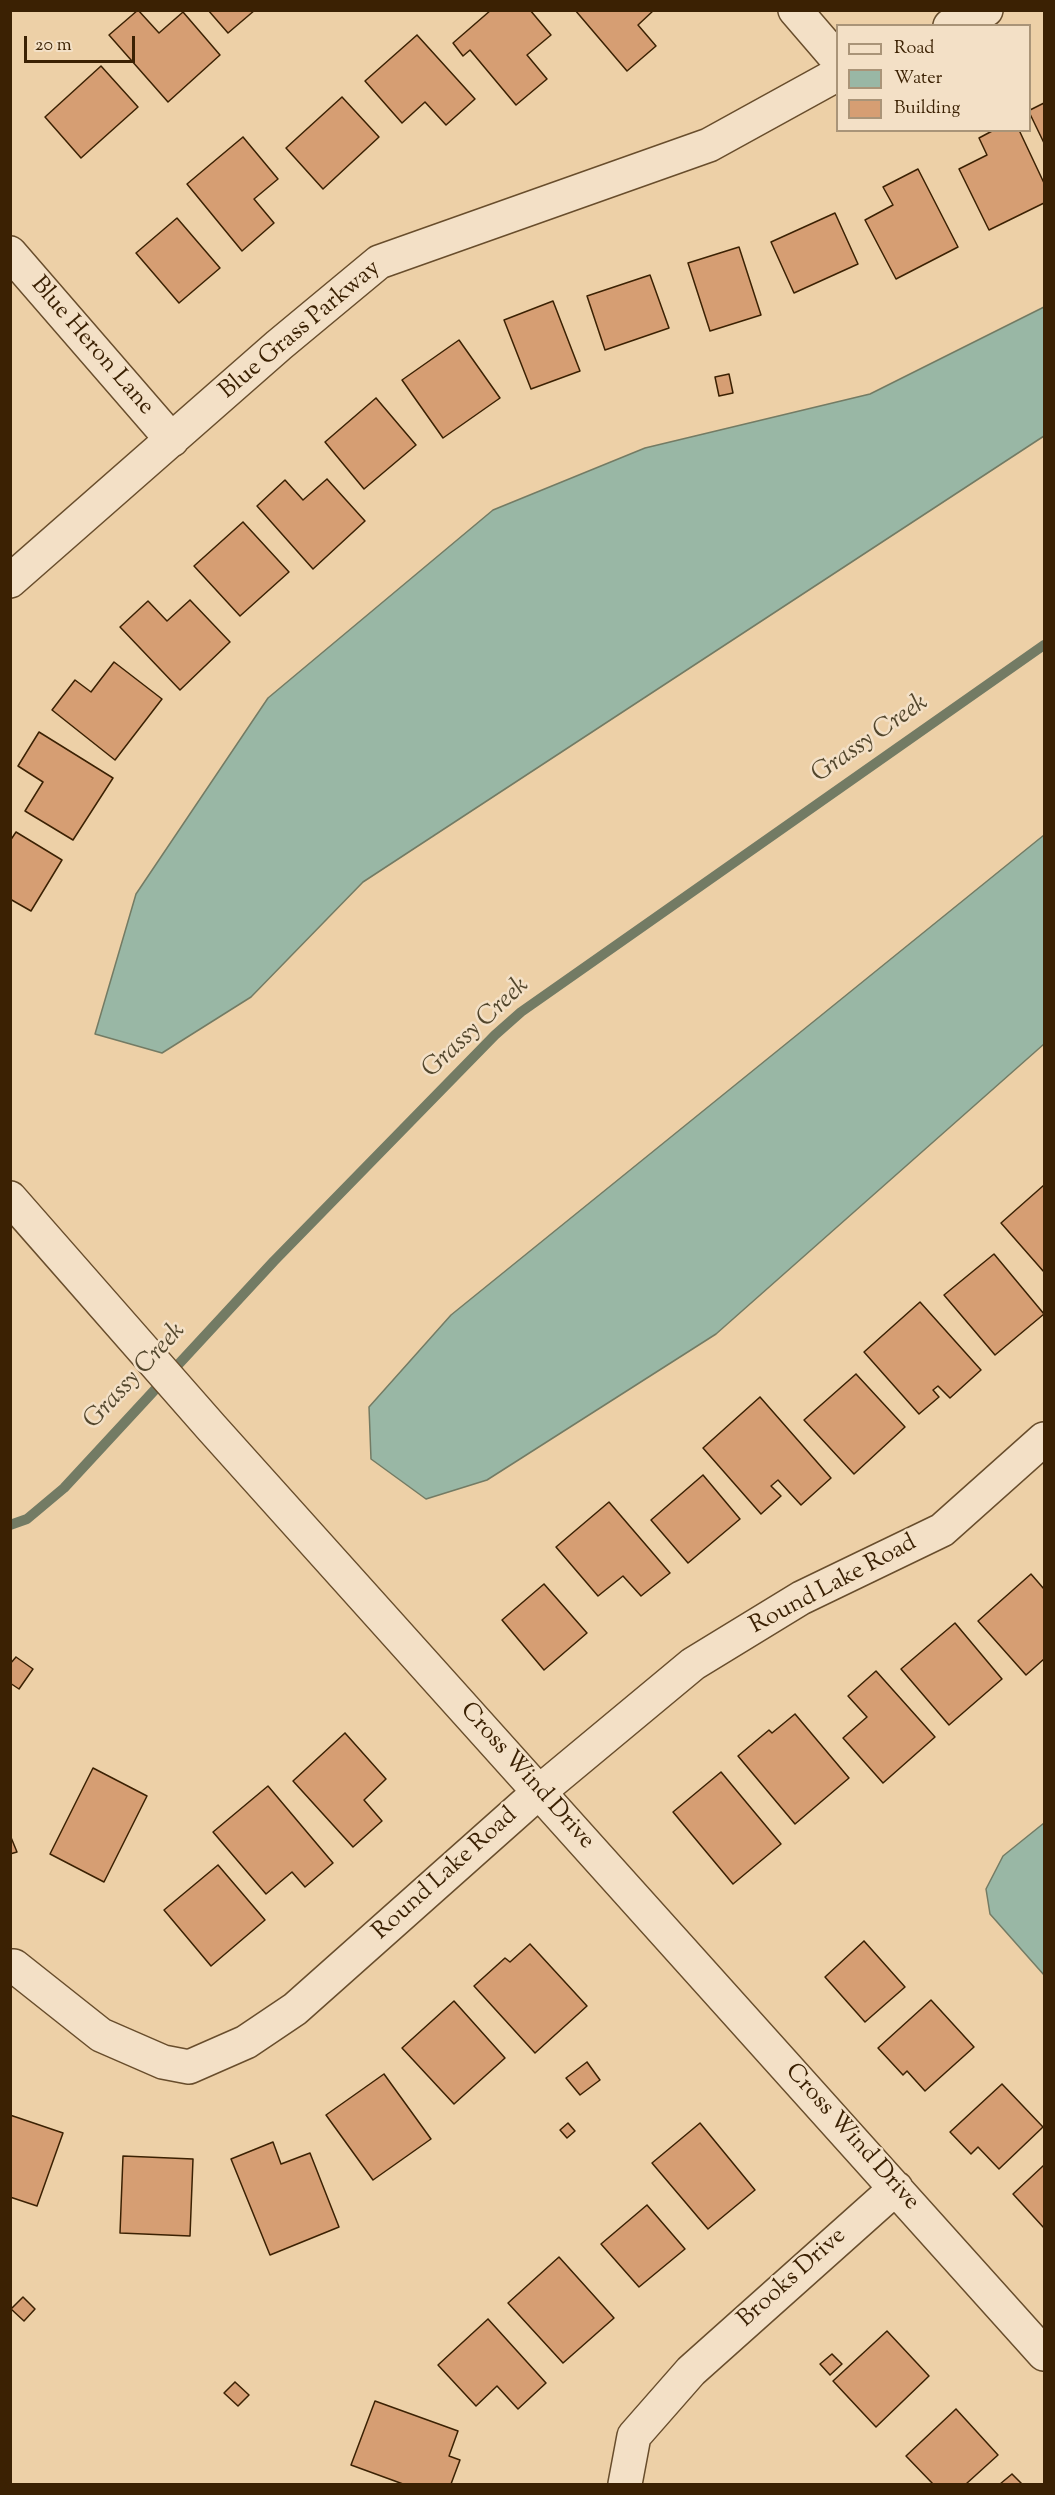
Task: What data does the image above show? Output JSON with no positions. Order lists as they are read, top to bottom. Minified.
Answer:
{"streets":{"street":["Blue Grass Parkway","Blue Heron Lane","Round Lake Road","Cross Wind Drive","Brooks Drive"]},"crossings":[["Blue Grass Parkway","Blue Heron Lane"],["Round Lake Road","Cross Wind Drive"],["Cross Wind Drive","Brooks Drive"]],"water":["Grassy Creek"],"legend":["Road","Water","Building"],"scale_bar":"20 m"}
